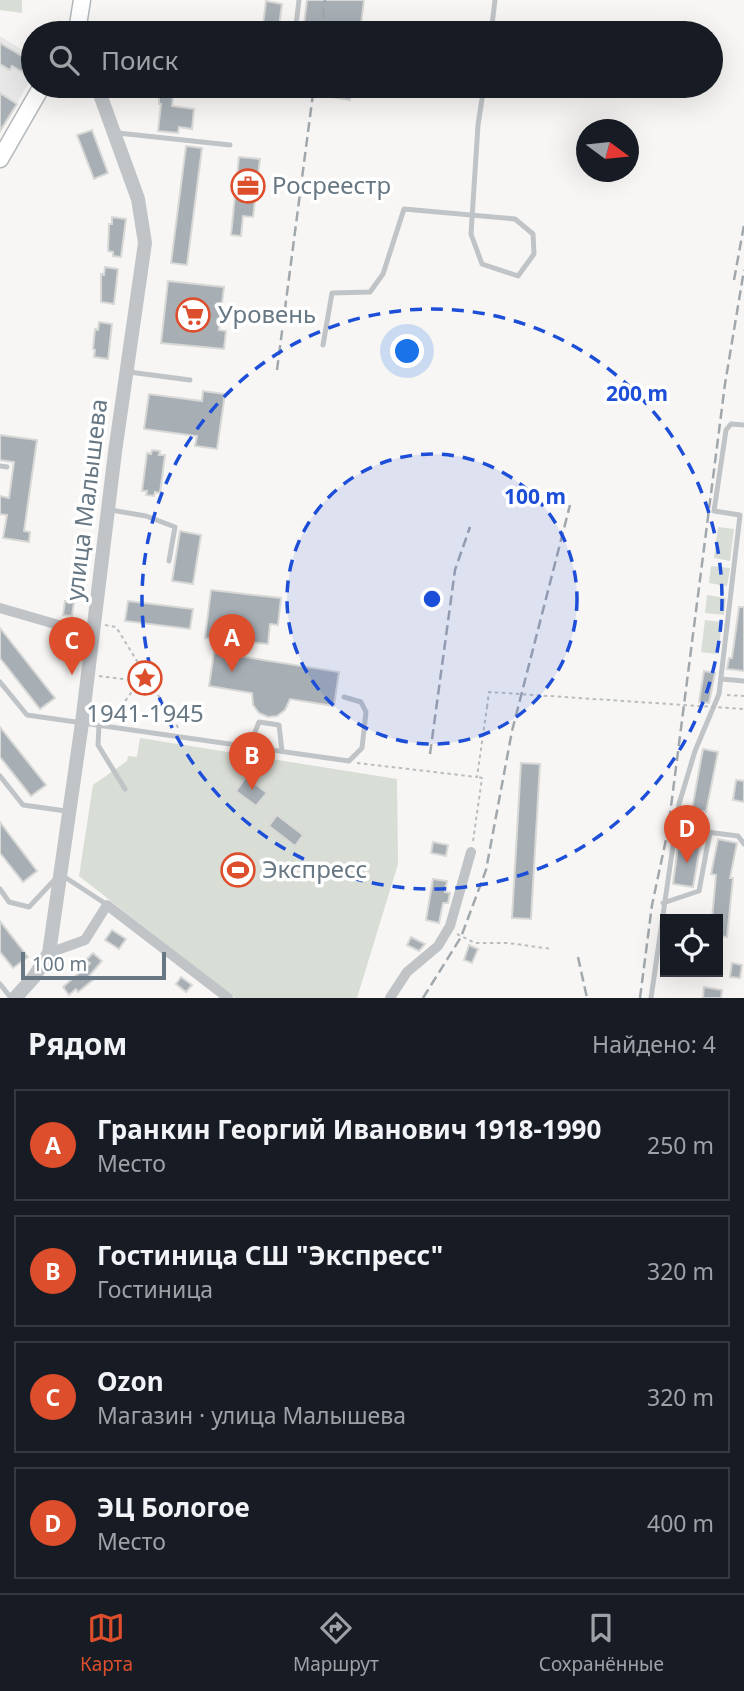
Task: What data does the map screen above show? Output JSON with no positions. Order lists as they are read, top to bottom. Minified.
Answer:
{"streets":{"street":["улица Малышева"]},"places":{"office":["Росреестр"],"supermarket":["Уровень"],"place":["1941-1945"],"sports":["Экспресс"]},"scale_bar":"100 m","north":"right","page":{"search":"Поиск","pins":["A","C","B","D"],"scale":"100 m","heading":["Рядом","Найдено: 4"],"list":[{"mark":"A","name":"Гранкин Георгий Иванович 1918-1990","note":"Место","value":"250 m"},{"mark":"B","name":"Гостиница СШ \"Экспресс\"","note":"Гостиница","value":"320 m"},{"mark":"C","name":"Ozon","note":"Магазин · улица Малышева","value":"320 m"},{"mark":"D","name":"ЭЦ Бологое","note":"Место","value":"400 m"}],"nav":["Карта","Маршрут","Сохранённые"]},"rings":["200 m","100 m"]}
